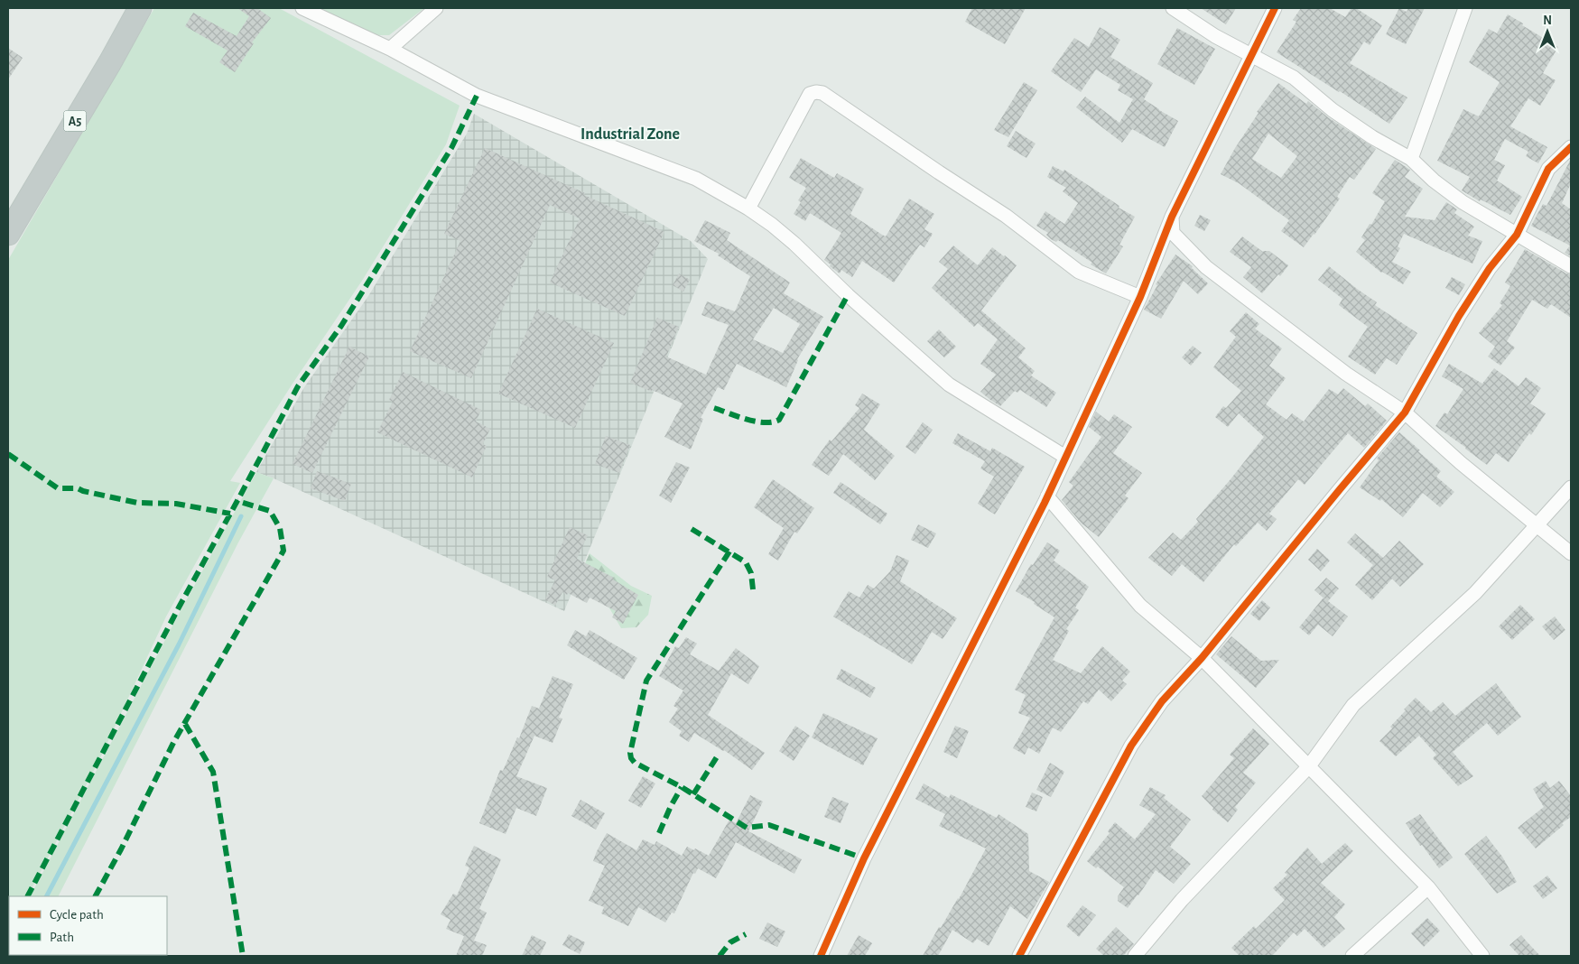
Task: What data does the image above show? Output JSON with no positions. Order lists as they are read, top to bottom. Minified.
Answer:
{"streets":{"highway":["A5"]},"districts":["Industrial Zone"],"legend":["Cycle path","Path"],"north":"top"}
